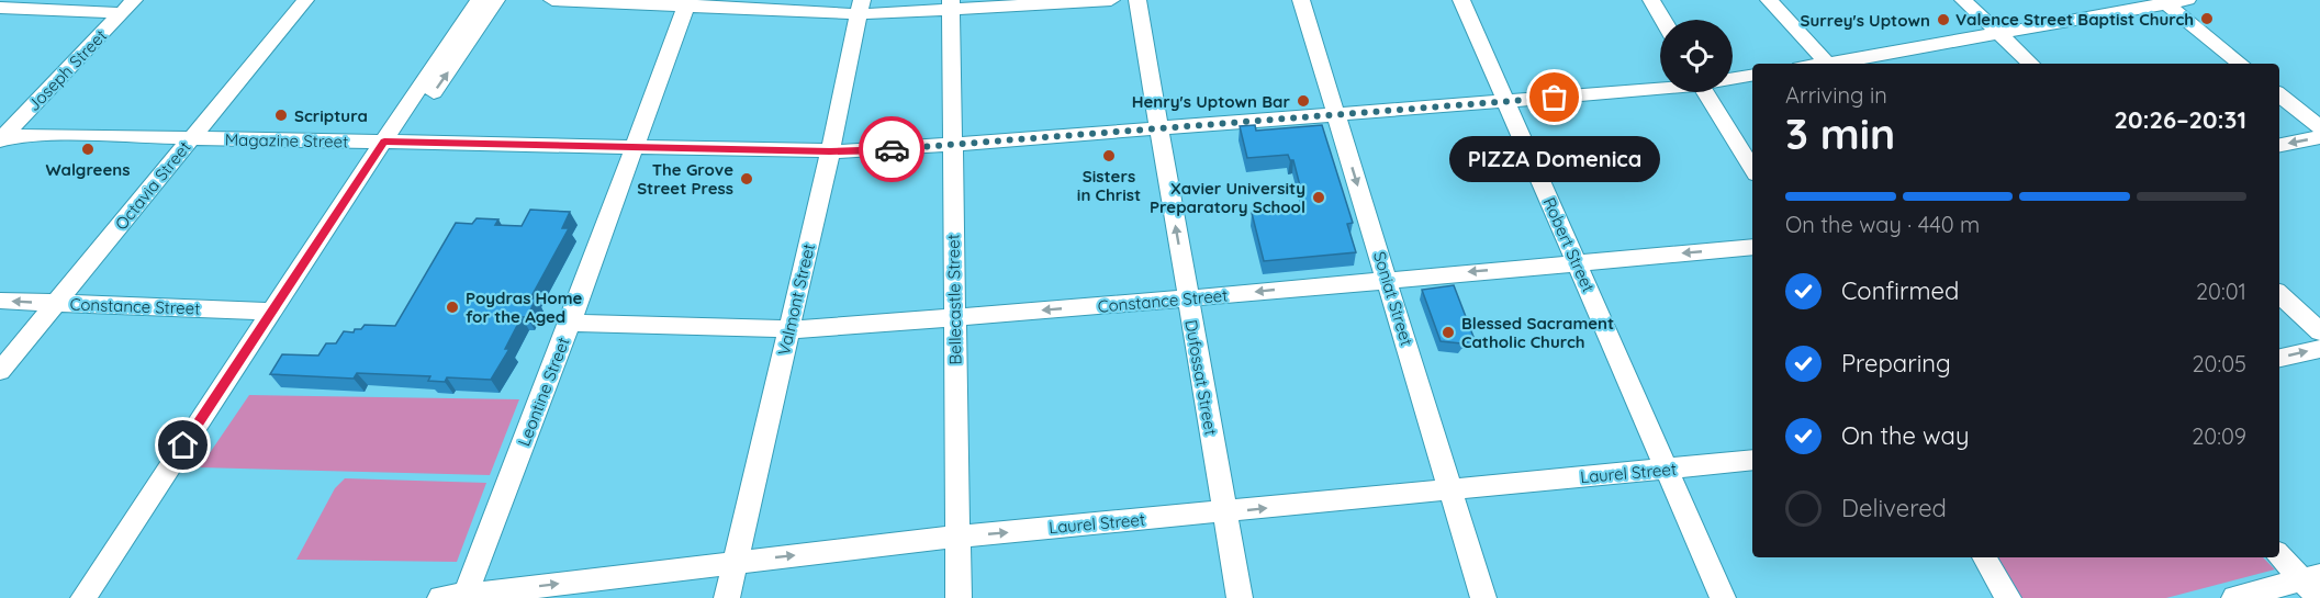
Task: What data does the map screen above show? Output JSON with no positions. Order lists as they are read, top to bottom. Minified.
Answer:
{"streets":{"street":["Joseph Street","Magazine Street","Octavia Street","Robert Street","Soniat Street","Valmont Street","Bellecastle Street","Constance Street","Dufossat Street","Leontine Street","Laurel Street"]},"crossings":[["Joseph Street","Magazine Street"],["Magazine Street","Octavia Street"],["Magazine Street","Robert Street"],["Magazine Street","Soniat Street"],["Magazine Street","Valmont Street"],["Magazine Street","Bellecastle Street"],["Magazine Street","Dufossat Street"],["Magazine Street","Leontine Street"],["Octavia Street","Constance Street"],["Robert Street","Constance Street"],["Robert Street","Laurel Street"],["Soniat Street","Constance Street"],["Soniat Street","Laurel Street"],["Valmont Street","Constance Street"],["Valmont Street","Laurel Street"],["Bellecastle Street","Constance Street"],["Bellecastle Street","Laurel Street"],["Constance Street","Dufossat Street"],["Constance Street","Leontine Street"],["Dufossat Street","Laurel Street"],["Leontine Street","Laurel Street"]],"one_way":["Constance Street","Laurel Street"],"places":["Valence Street Baptist Church","Surrey's Uptown","PIZZA Domenica","Henry's Uptown Bar","Scriptura","Walgreens","Sisters in Christ","The Grove Street Press","Xavier University Preparatory School","Poydras Home for the Aged","Blessed Sacrament Catholic Church"],"page":{"heading":["3 min","Arriving in","20:26–20:31"],"bubble":"PIZZA Domenica","bar":"On the way · 440 m","list":[["Confirmed","20:01"],["Preparing","20:05"],["On the way","20:09"],"Delivered"]}}
